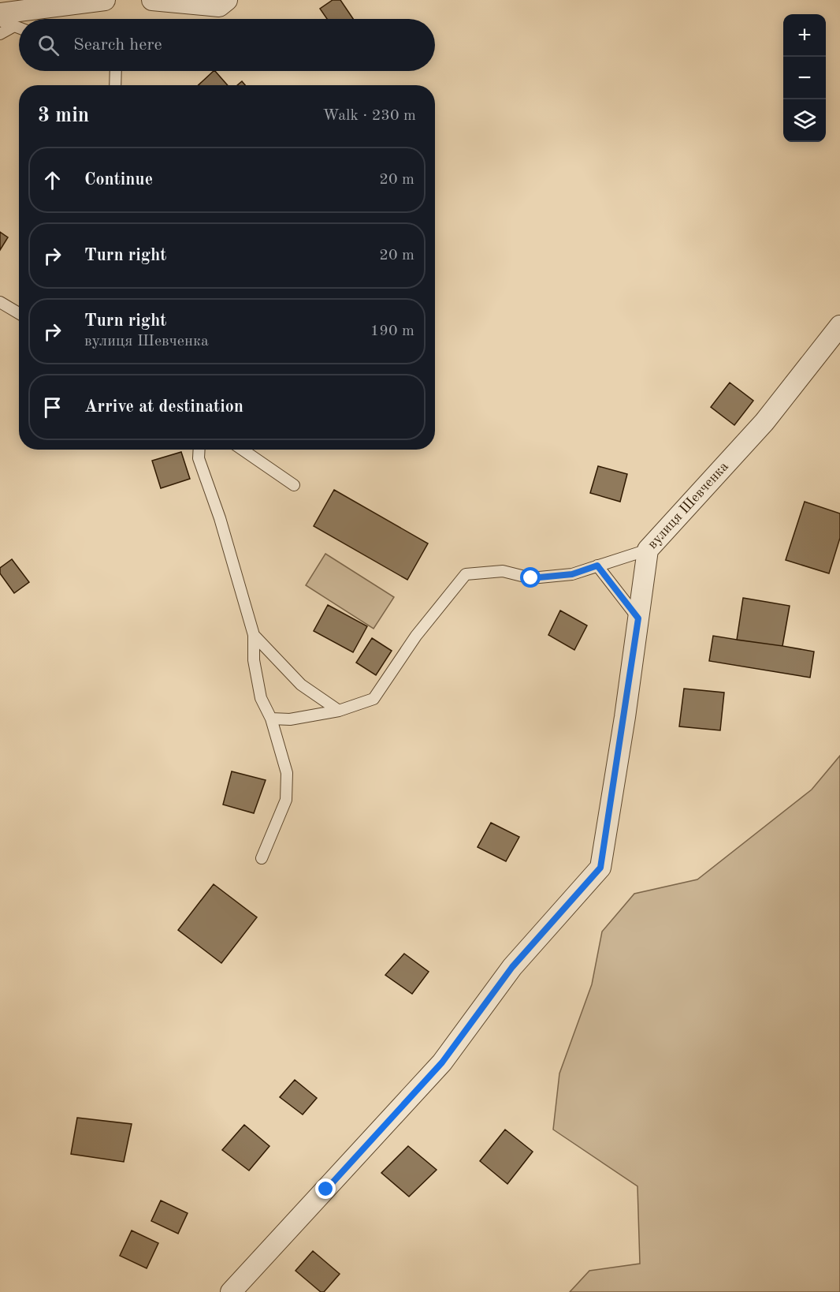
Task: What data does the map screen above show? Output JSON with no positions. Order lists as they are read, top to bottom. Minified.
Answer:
{"streets":{"street":["вулиця Шевченка"]},"page":{"map_buttons":["+","−"],"search":"Search here","heading":["3 min","Walk · 230 m"],"list":[["Continue","20 m"],["Turn right","20 m"],["Turn right","вулиця Шевченка","190 m"],"Arrive at destination"]}}
